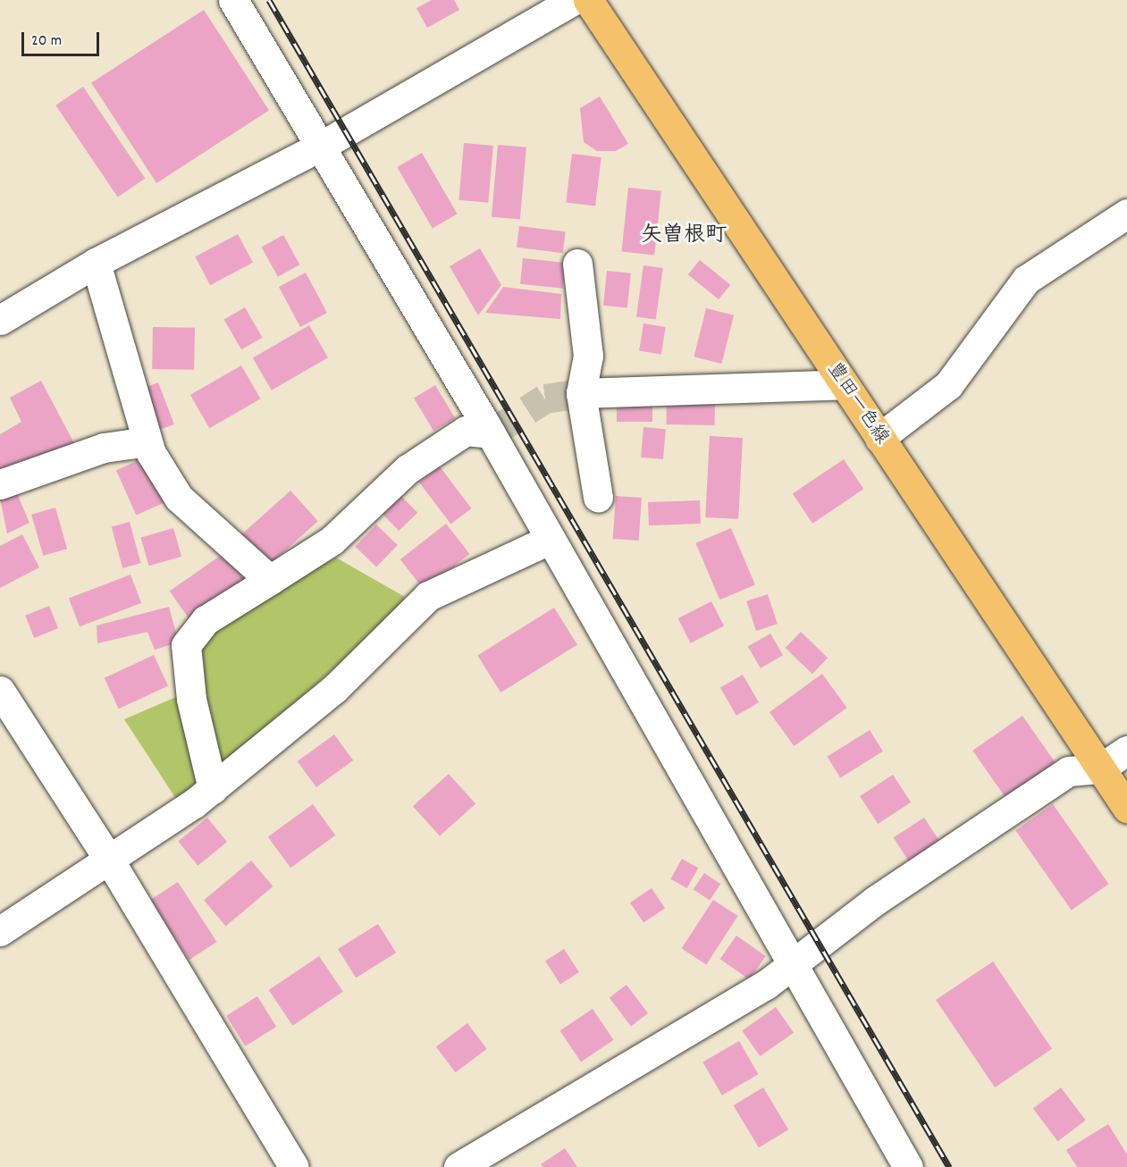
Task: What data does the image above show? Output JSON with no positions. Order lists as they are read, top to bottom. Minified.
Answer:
{"streets":{"main road":["豊田一色線"]},"districts":["矢曽根町"],"scale_bar":"20 m"}
